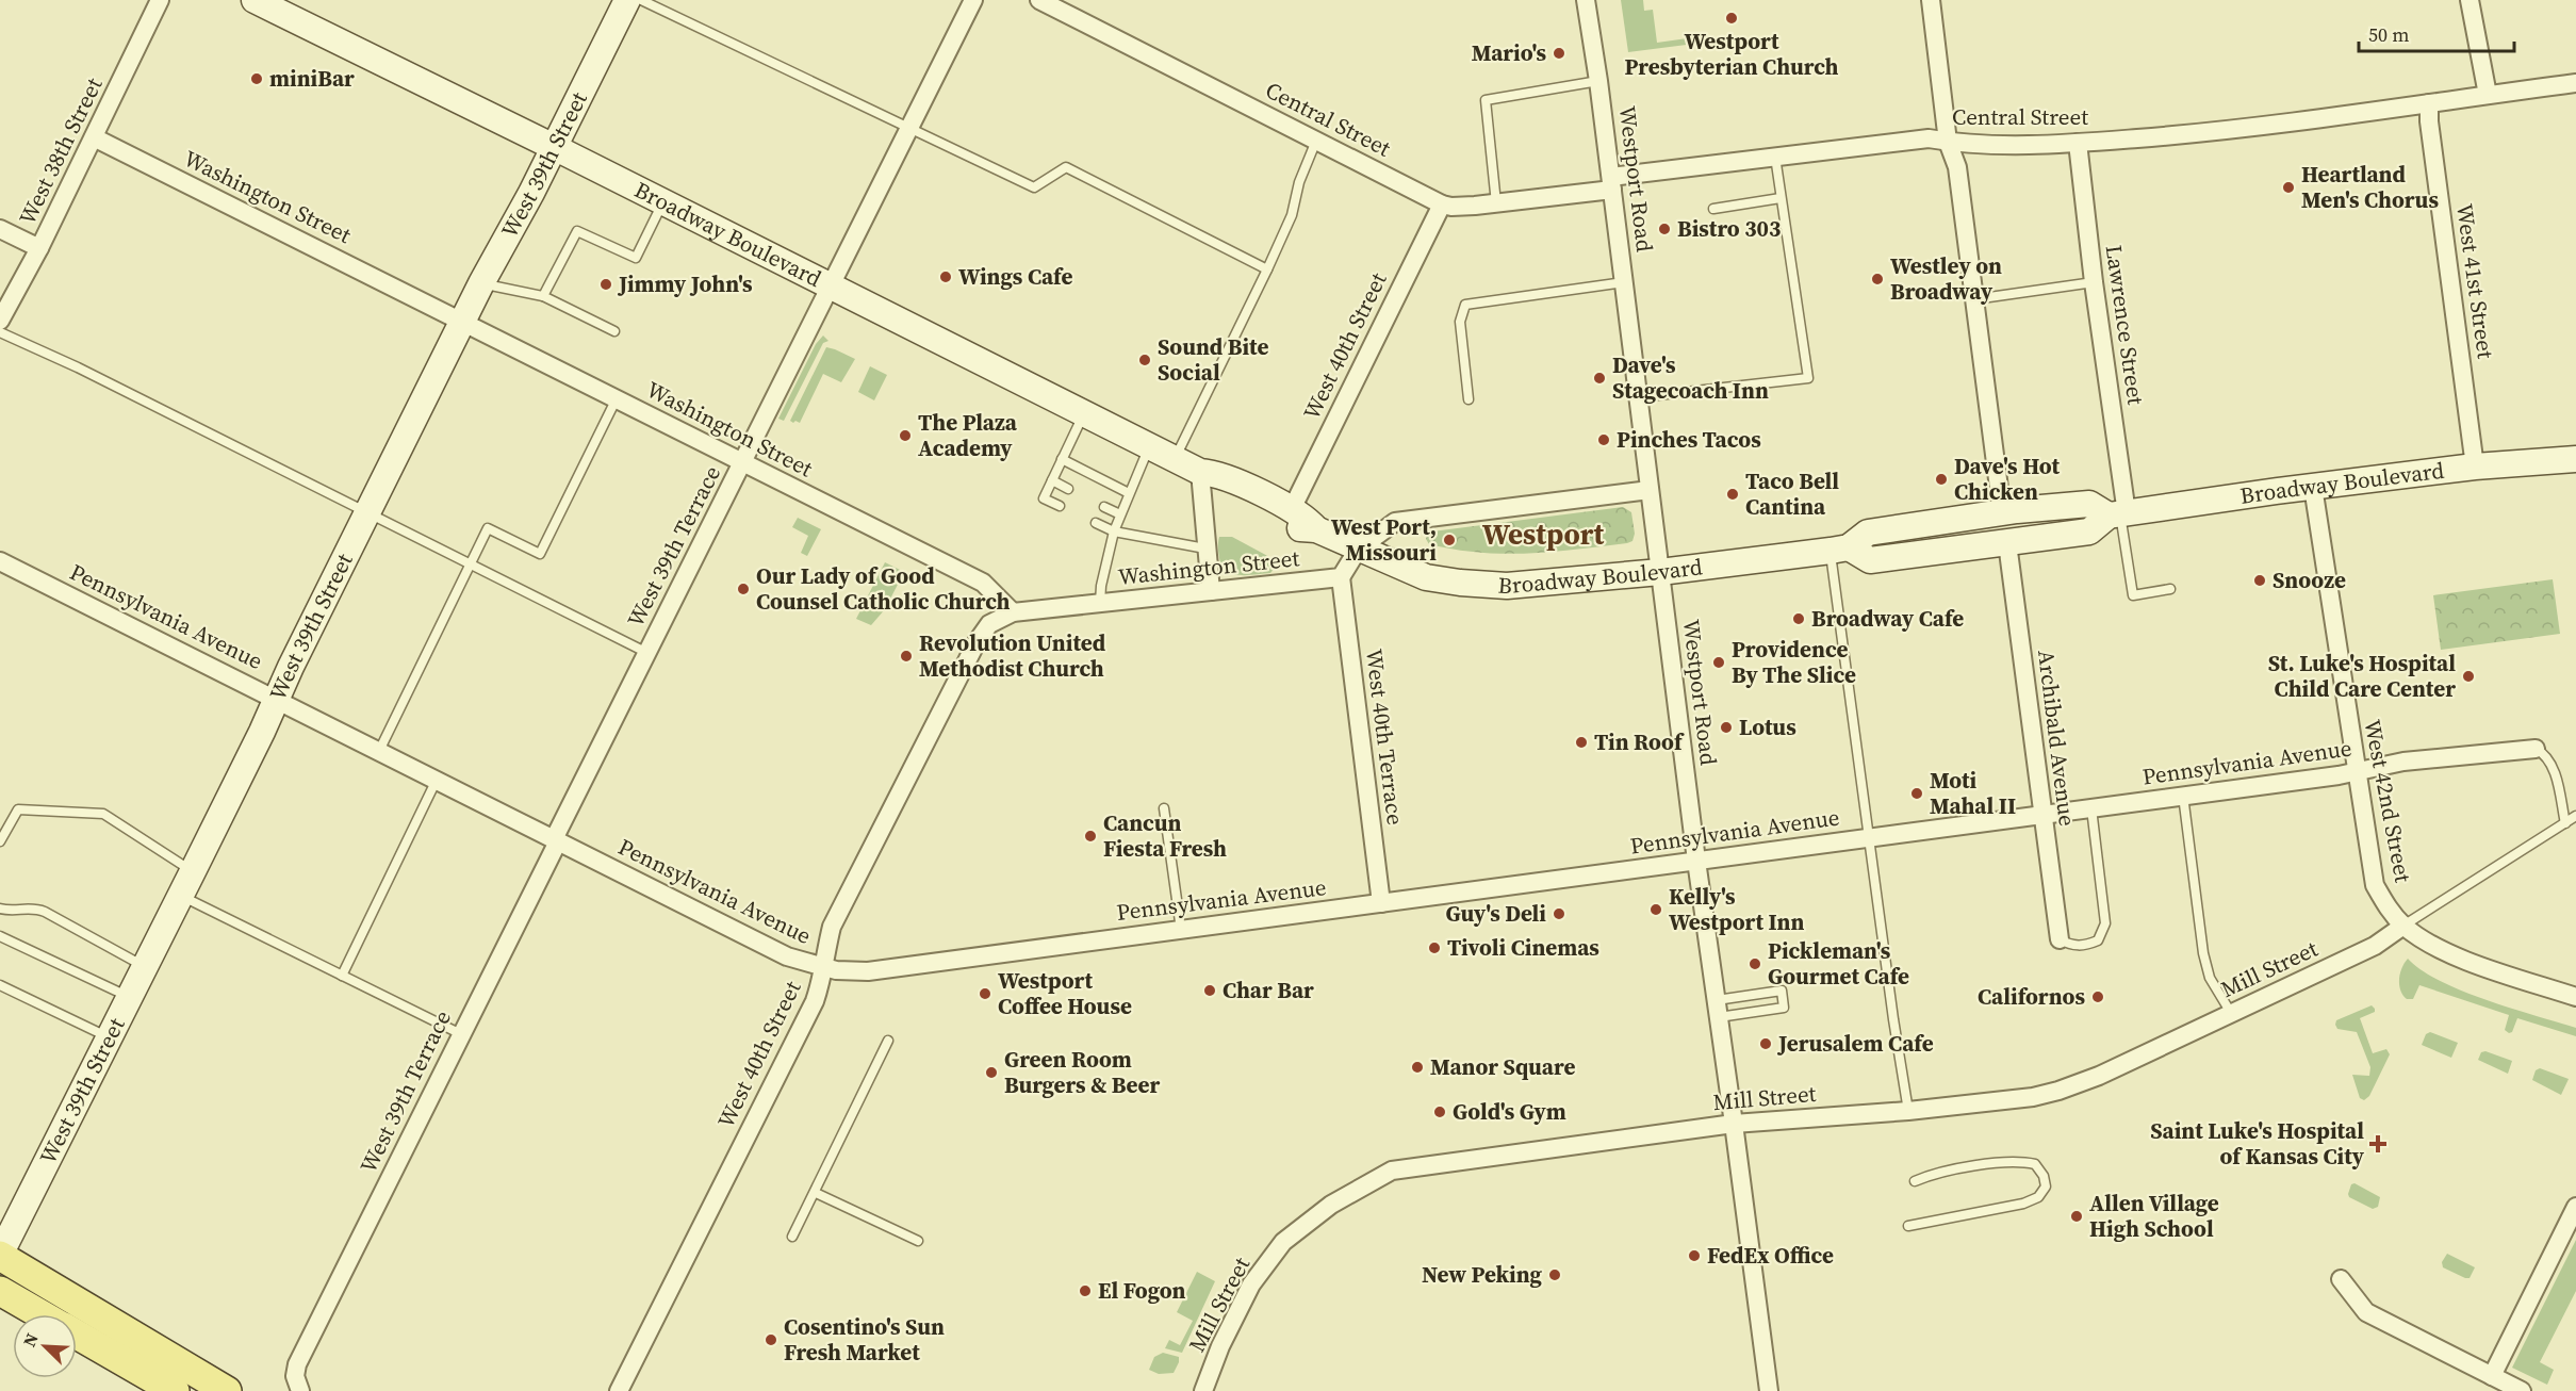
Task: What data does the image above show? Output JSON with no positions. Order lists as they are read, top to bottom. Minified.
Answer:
{"streets":{"main road":["West 39th Street","Broadway Boulevard"],"street":["Central Street","West 38th Street","Westport Road","Washington Street","West 41st Street","Lawrence Street","West 40th Street","West 39th Terrace","Pennsylvania Avenue","West 40th Terrace","Archibald Avenue","West 42nd Street","Mill Street"]},"crossings":[["Central Street","Westport Road"],["Central Street","West 41st Street"],["Central Street","Lawrence Street"],["Central Street","West 40th Street"],["West 38th Street","Washington Street"],["West 39th Street","Washington Street"],["West 39th Street","Broadway Boulevard"],["West 39th Street","Pennsylvania Avenue"],["Westport Road","Broadway Boulevard"],["Westport Road","Pennsylvania Avenue"],["Westport Road","Mill Street"],["Washington Street","West 40th Street"],["Washington Street","West 39th Terrace"],["Washington Street","West 40th Terrace"],["Broadway Boulevard","West 41st Street"],["Broadway Boulevard","Lawrence Street"],["Broadway Boulevard","West 40th Street"],["Broadway Boulevard","West 39th Terrace"],["Broadway Boulevard","Archibald Avenue"],["Broadway Boulevard","West 42nd Street"],["West 40th Street","Pennsylvania Avenue"],["West 39th Terrace","Pennsylvania Avenue"],["Pennsylvania Avenue","West 40th Terrace"],["Pennsylvania Avenue","Archibald Avenue"],["Pennsylvania Avenue","West 42nd Street"],["West 42nd Street","Mill Street"]],"districts":["Westport"],"places":{"other":["Westport Presbyterian Church","Mario's","miniBar","Heartland Men's Chorus","Bistro 303","Wings Cafe","Westley on Broadway","Jimmy John's","Sound Bite Social","Dave's Stagecoach Inn","The Plaza Academy","Pinches Tacos","Dave's Hot Chicken","Taco Bell Cantina","West Port, Missouri","Snooze","Our Lady of Good Counsel Catholic Church","Broadway Cafe","Revolution United Methodist Church","Providence By The Slice","St. Luke's Hospital Child Care Center","Lotus","Tin Roof","Moti Mahal II","Cancun Fiesta Fresh","Kelly's Westport Inn","Guy's Deli","Tivoli Cinemas","Pickleman's Gourmet Cafe","Char Bar","Westport Coffee House","Californos","Jerusalem Cafe","Manor Square","Green Room Burgers & Beer","Gold's Gym","Allen Village High School","FedEx Office","New Peking","El Fogon","Cosentino's Sun Fresh Market"],"health":["Saint Luke's Hospital of Kansas City"]},"scale_bar":"50 m","north":"top left"}
